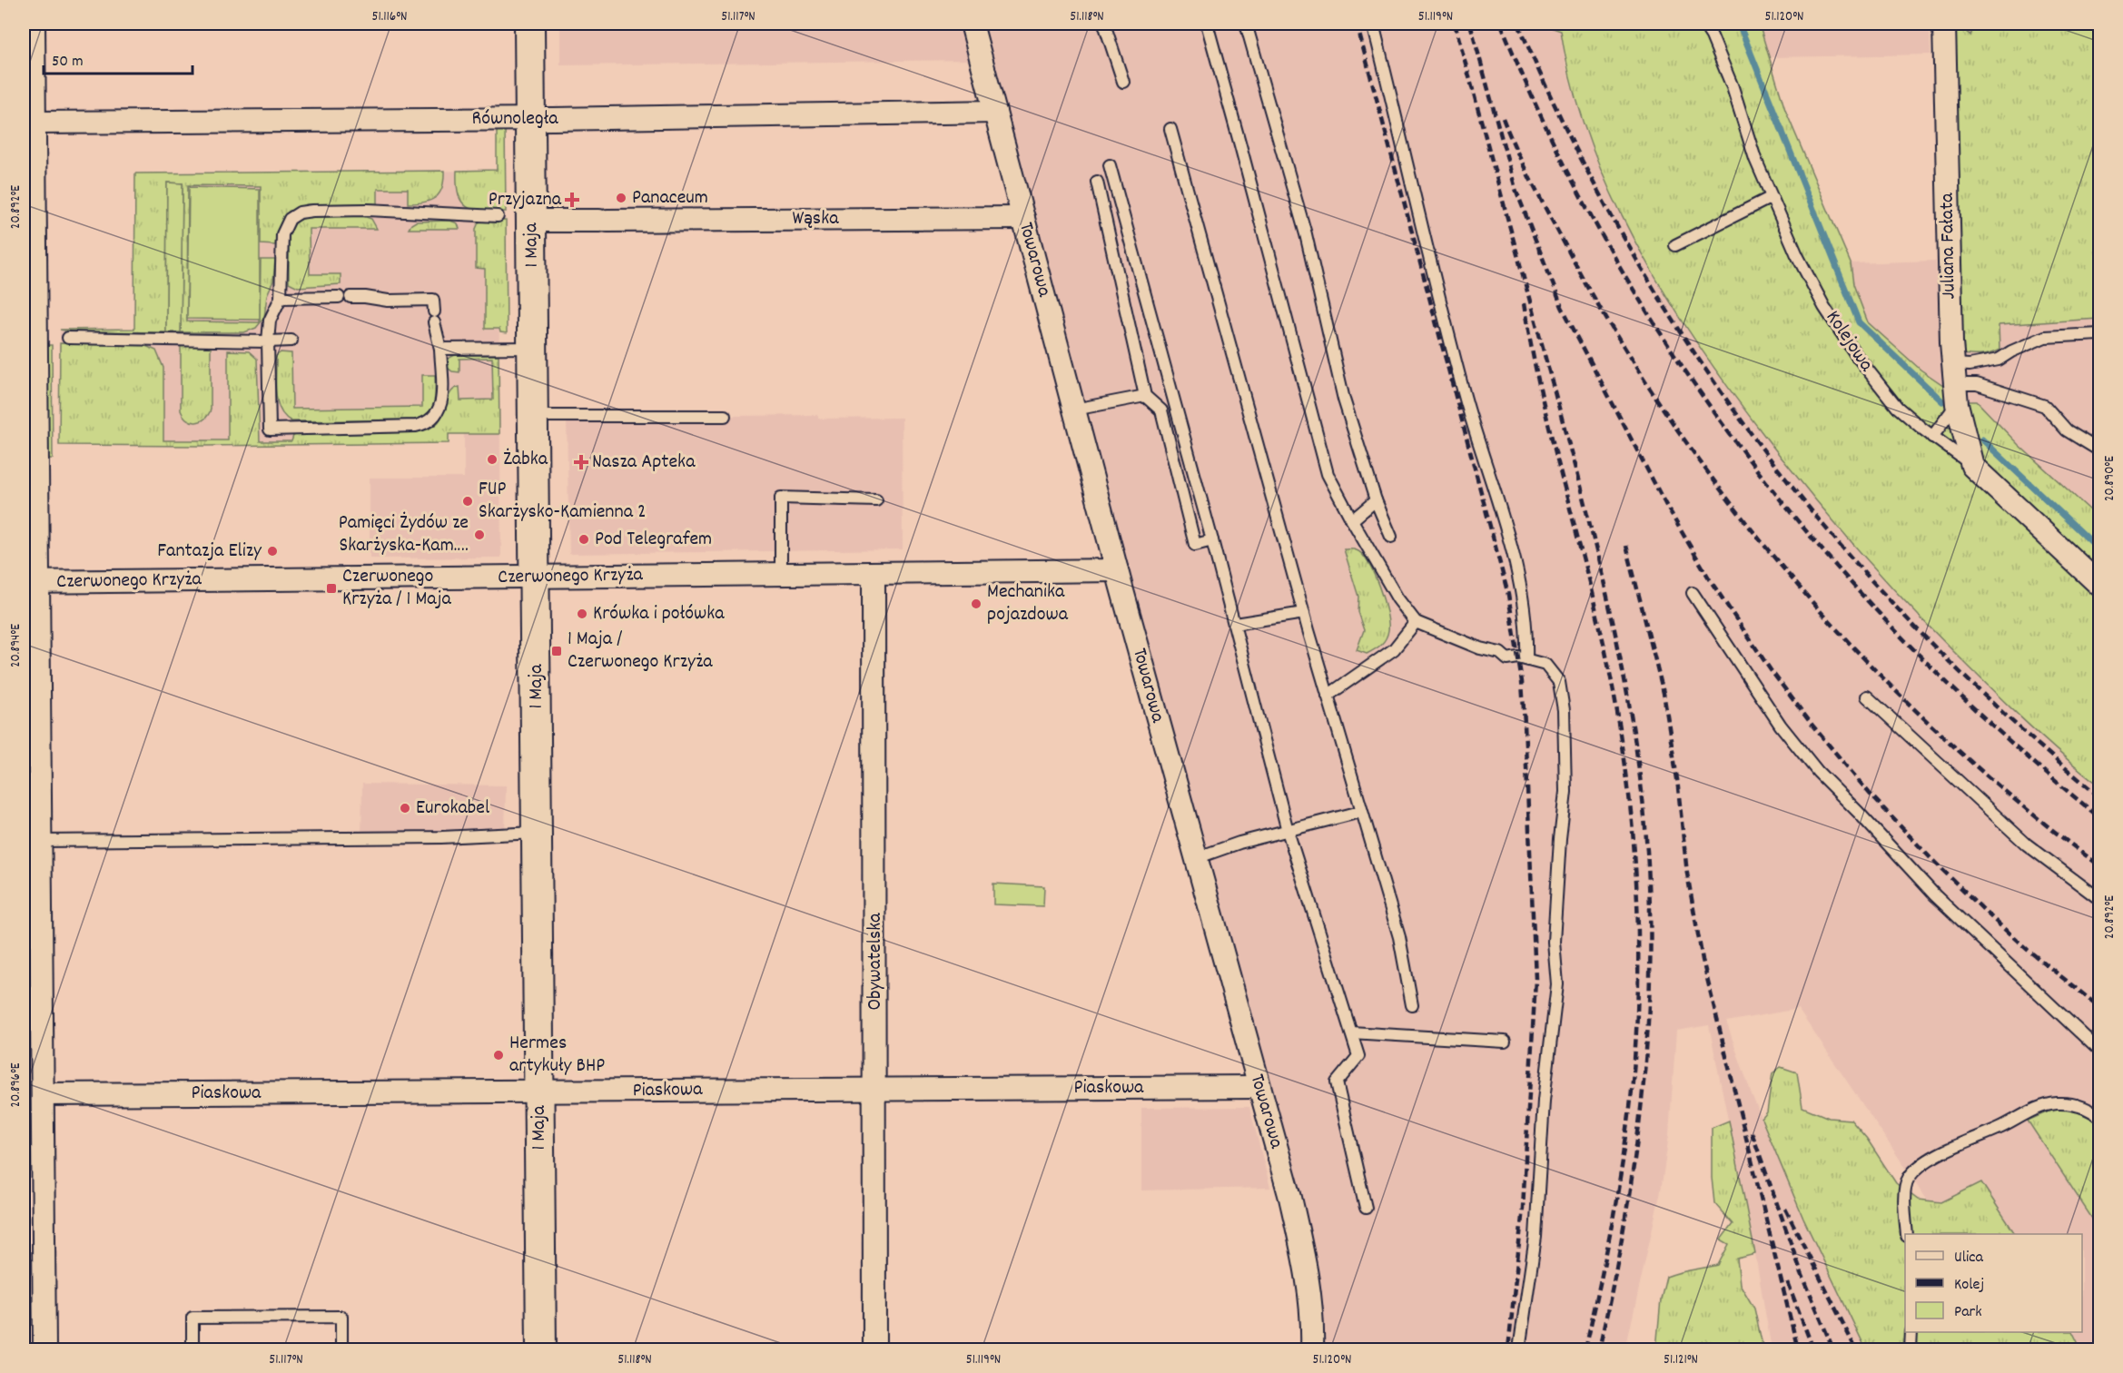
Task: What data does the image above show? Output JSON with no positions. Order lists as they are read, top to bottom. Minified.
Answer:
{"streets":{"street":["Równoległa","Wąska","1 Maja","Juliana Fałata","Towarowa","Kolejowa","Czerwonego Krzyża","Obywatelska","Piaskowa"]},"crossings":[["Równoległa","1 Maja"],["Równoległa","Towarowa"],["Wąska","1 Maja"],["Wąska","Towarowa"],["1 Maja","Czerwonego Krzyża"],["1 Maja","Piaskowa"],["Juliana Fałata","Kolejowa"],["Towarowa","Czerwonego Krzyża"],["Towarowa","Piaskowa"],["Czerwonego Krzyża","Obywatelska"],["Obywatelska","Piaskowa"]],"places":{"other":["Panaceum","Żabka","FUP Skarżysko-Kamienna 2","Pamięci Żydów ze Skarżyska-Kam.…","Pod Telegrafem","Fantazja Elizy","Mechanika pojazdowa","Krówka i połówka","Eurokabel","Hermes artykuły BHP"],"health":["Przyjazna","Nasza Apteka"],"transit":["Czerwonego Krzyża / 1 Maja","1 Maja / Czerwonego Krzyża"]},"legend":["Ulica","Kolej","Park"],"scale_bar":"50 m","coordinates":["51.116°N","51.117°N","51.118°N","51.119°N","51.120°N","20.892°E","20.890°E","20.894°E","20.896°E","51.121°N"]}
